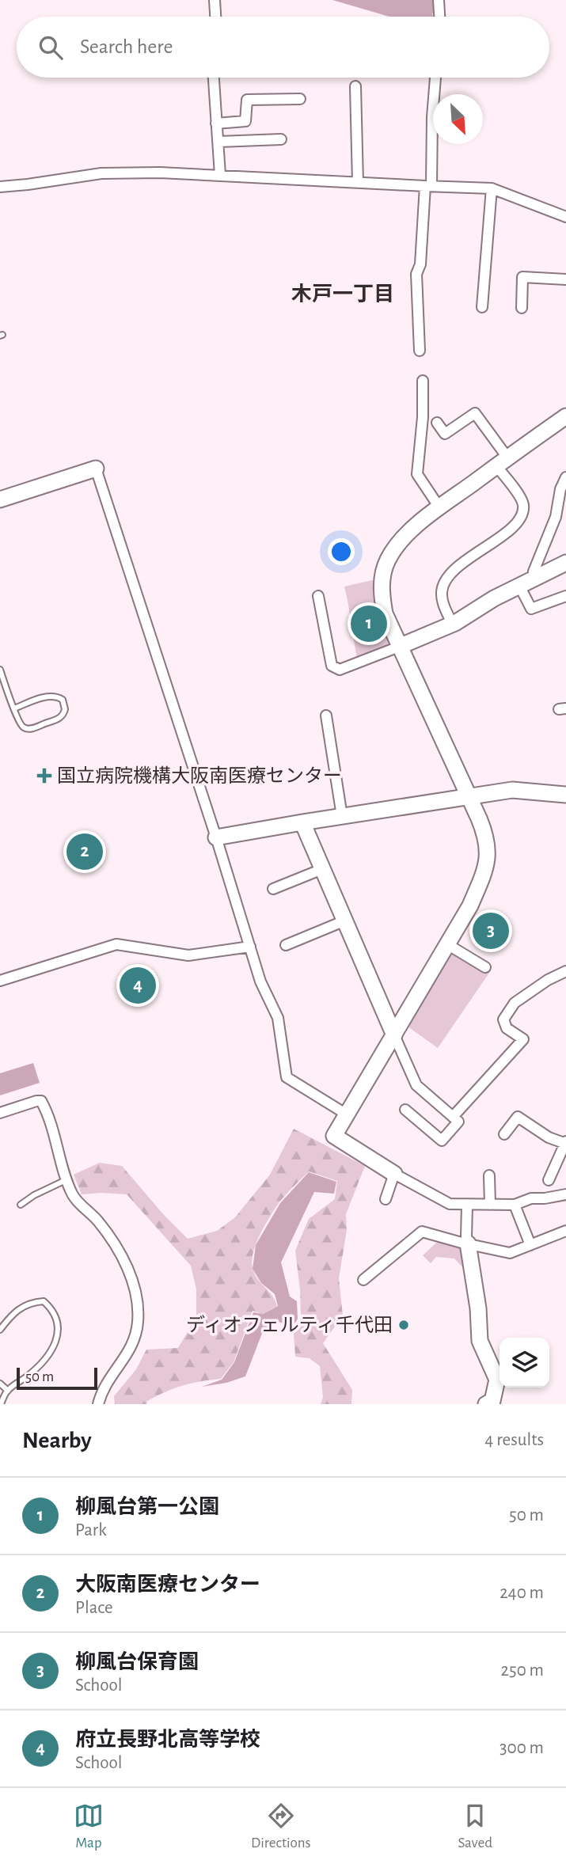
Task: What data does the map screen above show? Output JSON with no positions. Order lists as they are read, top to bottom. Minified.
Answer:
{"districts":["木戸一丁目"],"places":{"health":["国立病院機構大阪南医療センター"],"other":["ディオフェルティ千代田"]},"scale_bar":"50 m","north":"bottom right","page":{"search":"Search here","pins":["1","2","3","4"],"scale":"50 m","heading":["Nearby","4 results"],"list":[{"mark":"1","name":"柳風台第一公園","note":"Park","value":"50 m"},{"mark":"2","name":"大阪南医療センター","note":"Place","value":"240 m"},{"mark":"3","name":"柳風台保育園","note":"School","value":"250 m"},{"mark":"4","name":"府立長野北高等学校","note":"School","value":"300 m"}],"nav":["Map","Directions","Saved"]}}
